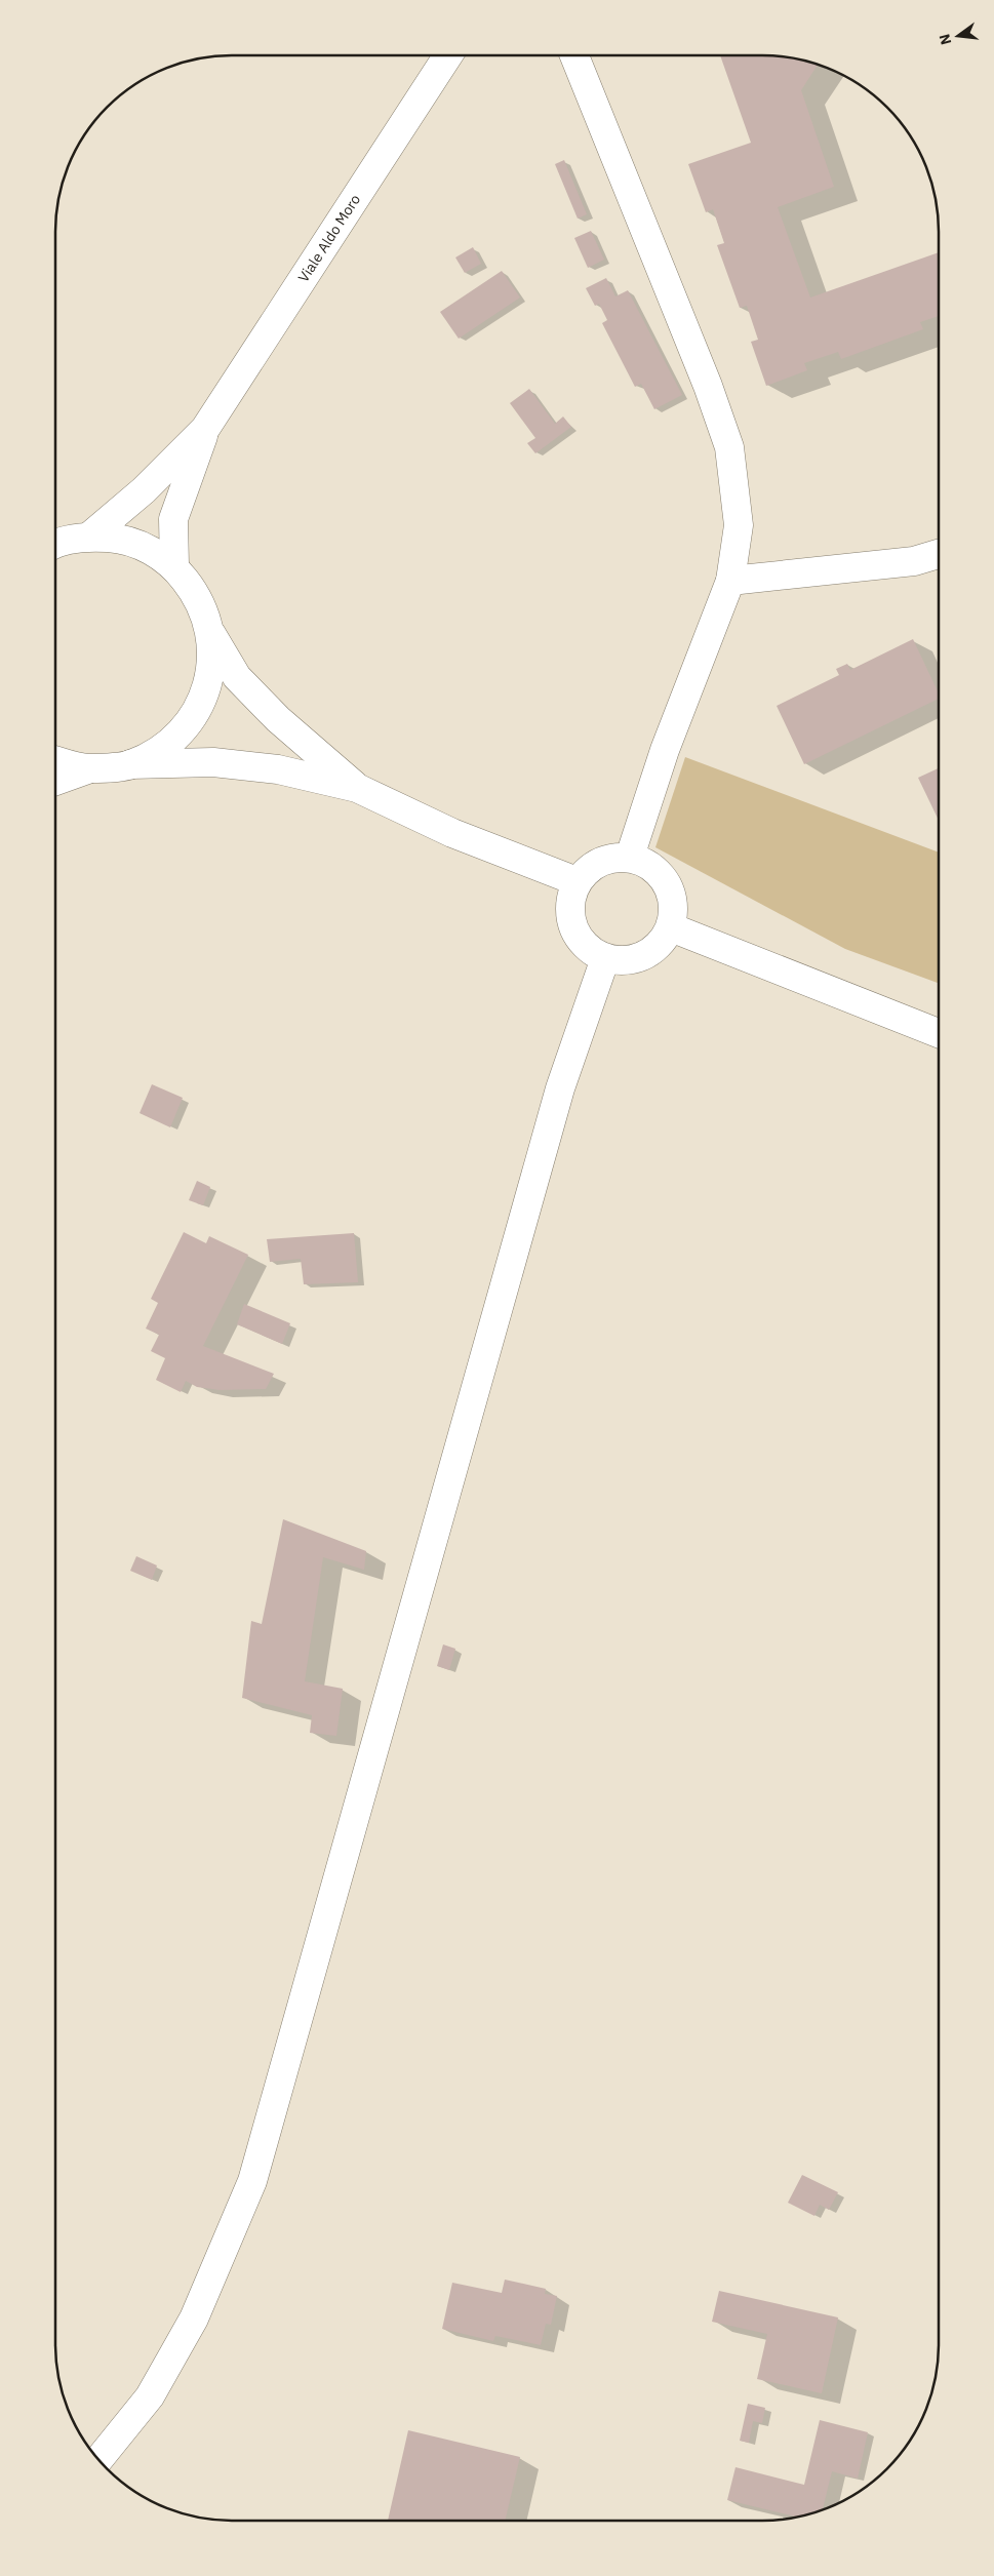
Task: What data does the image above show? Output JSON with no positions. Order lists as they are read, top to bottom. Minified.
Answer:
{"streets":{"street":["Viale Aldo Moro"]},"north":"left"}
